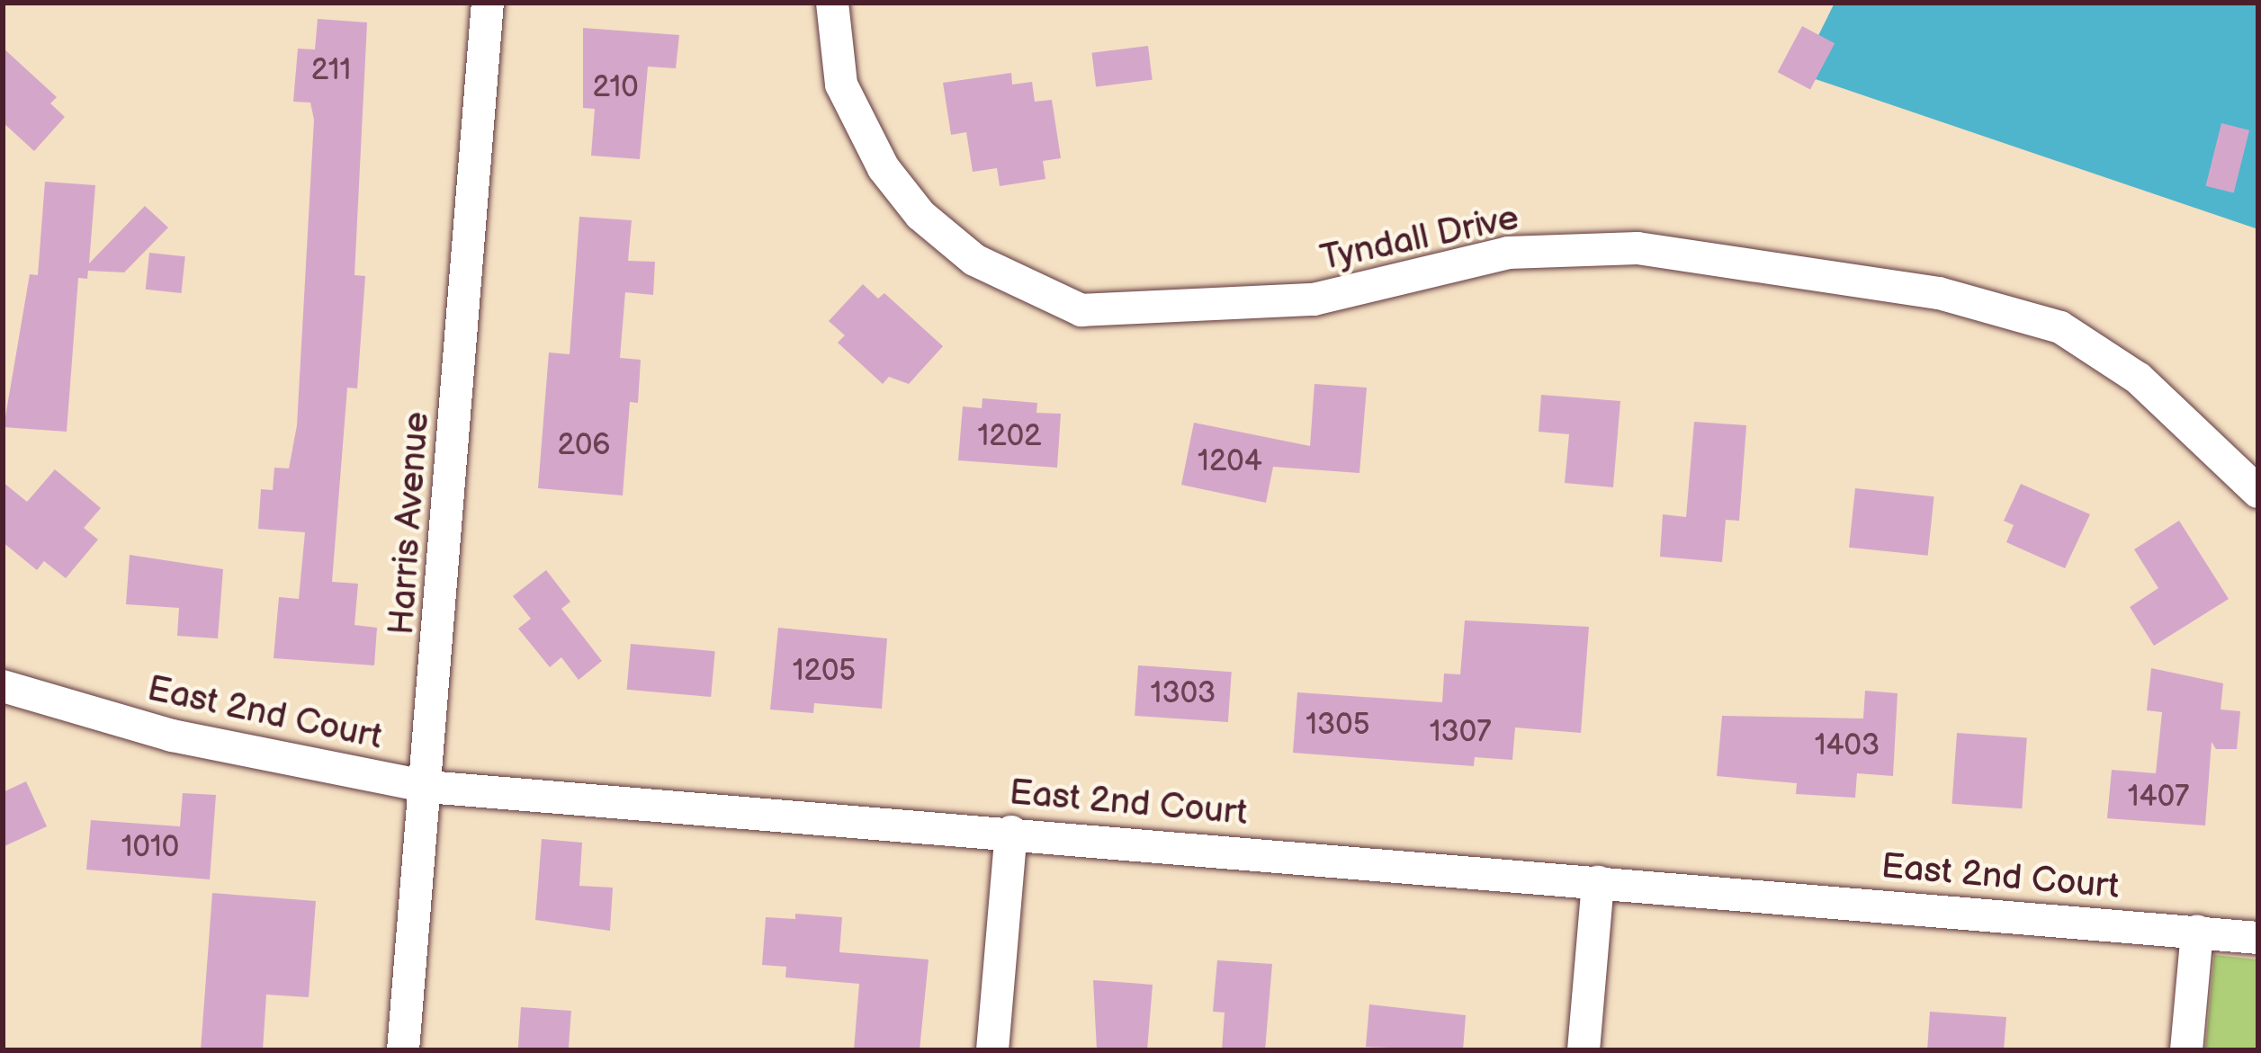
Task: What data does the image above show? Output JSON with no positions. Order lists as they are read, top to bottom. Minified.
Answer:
{"streets":{"street":["Tyndall Drive","Harris Avenue","East 2nd Court"]},"crossings":[["Harris Avenue","East 2nd Court"]],"house_numbers":["211","210","1202","206","1204","1205","1303","1305","1307","1403","1407","1010"]}
